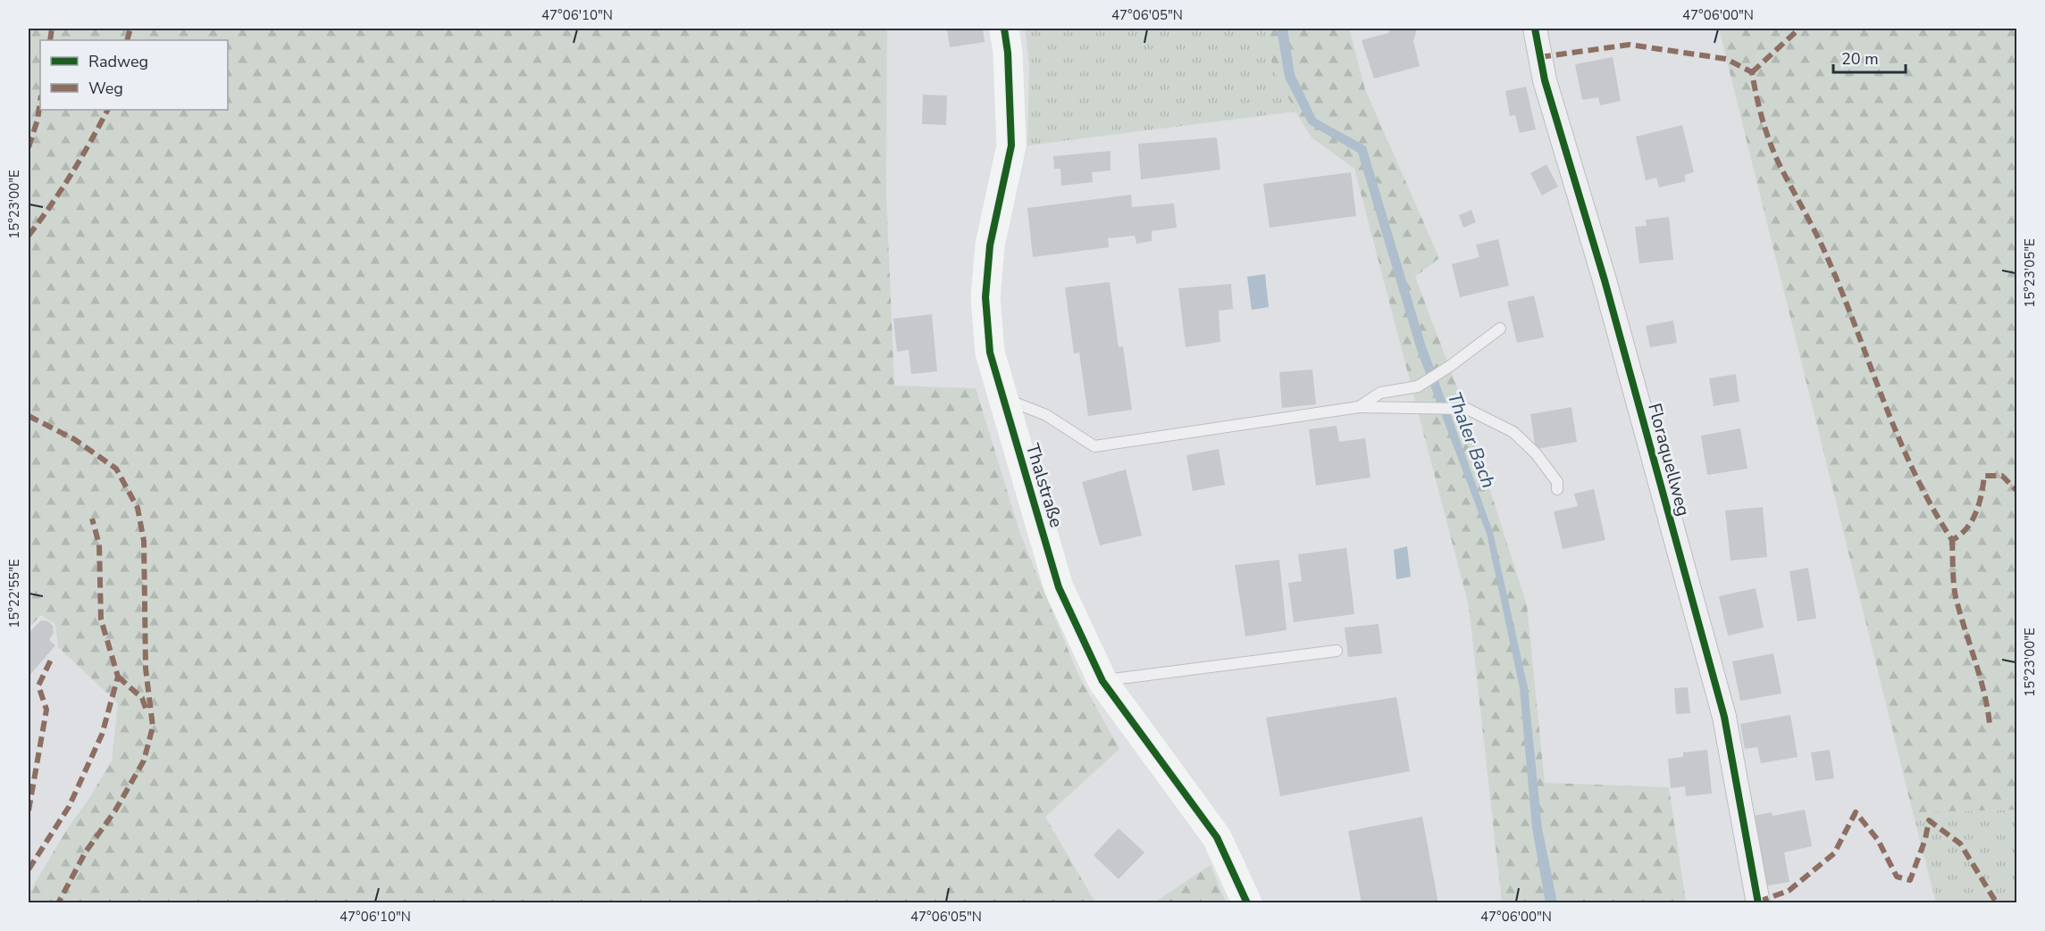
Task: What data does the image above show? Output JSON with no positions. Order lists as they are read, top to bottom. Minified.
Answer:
{"streets":{"main road":["Thalstraße"],"street":["Floraquellweg"]},"water":["Thaler Bach"],"legend":["Radweg","Weg"],"scale_bar":"20 m","coordinates":["47°06'10\"N","47°06'05\"N","47°06'00\"N","15°23'00\"E","15°23'05\"E","15°22'55\"E"]}
